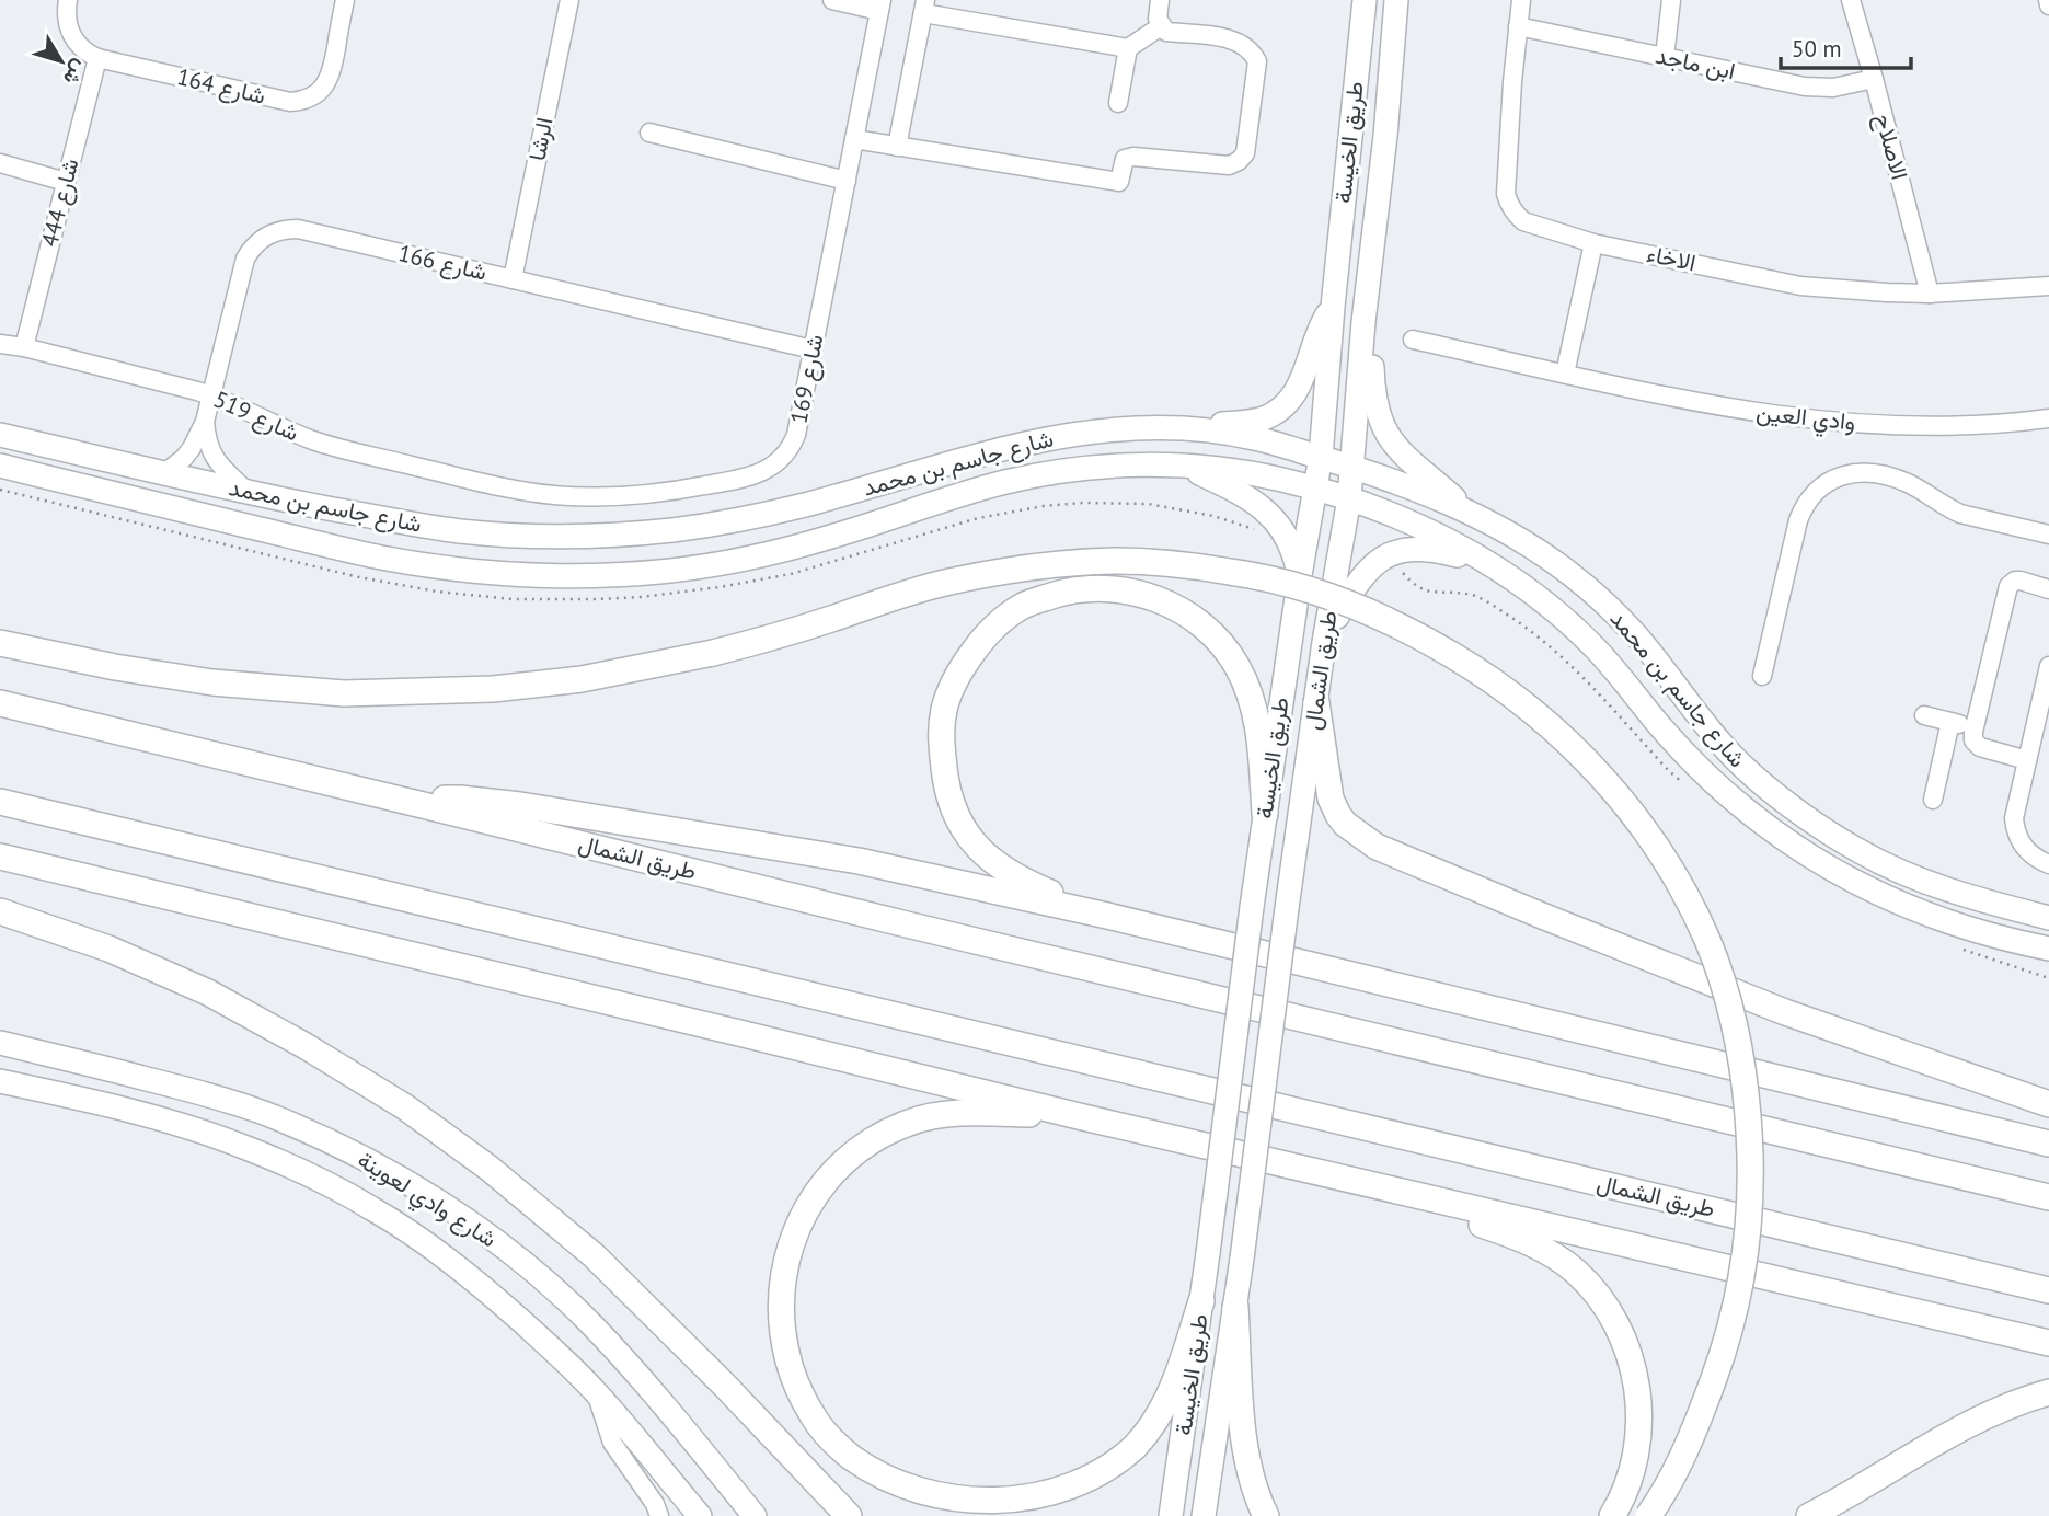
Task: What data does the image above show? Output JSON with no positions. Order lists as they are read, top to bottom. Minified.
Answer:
{"streets":{"highway":["طريق الشمال"],"main road":["طريق الخيسة","شارع جاسم بن محمد","شارع وادي لعوينة"],"street":["ابن ماجد","شارع 164","الرشا","الاصلاح","شارع 444","الاخاء","شارع 166","شارع 169","شارع 519","وادي العين"]},"crossings":[["ابن ماجد","الاصلاح"],["ابن ماجد","الاخاء"],["شارع 164","شارع 444"],["الرشا","شارع 166"],["طريق الخيسة","شارع جاسم بن محمد"],["طريق الخيسة","طريق الشمال"],["الاصلاح","الاخاء"],["شارع 444","شارع 519"],["شارع 166","شارع 169"],["شارع 166","شارع 519"],["شارع 166","شارع جاسم بن محمد"],["شارع 169","شارع 519"],["شارع جاسم بن محمد","طريق الشمال"]],"scale_bar":"50 m","north":"bottom right"}
